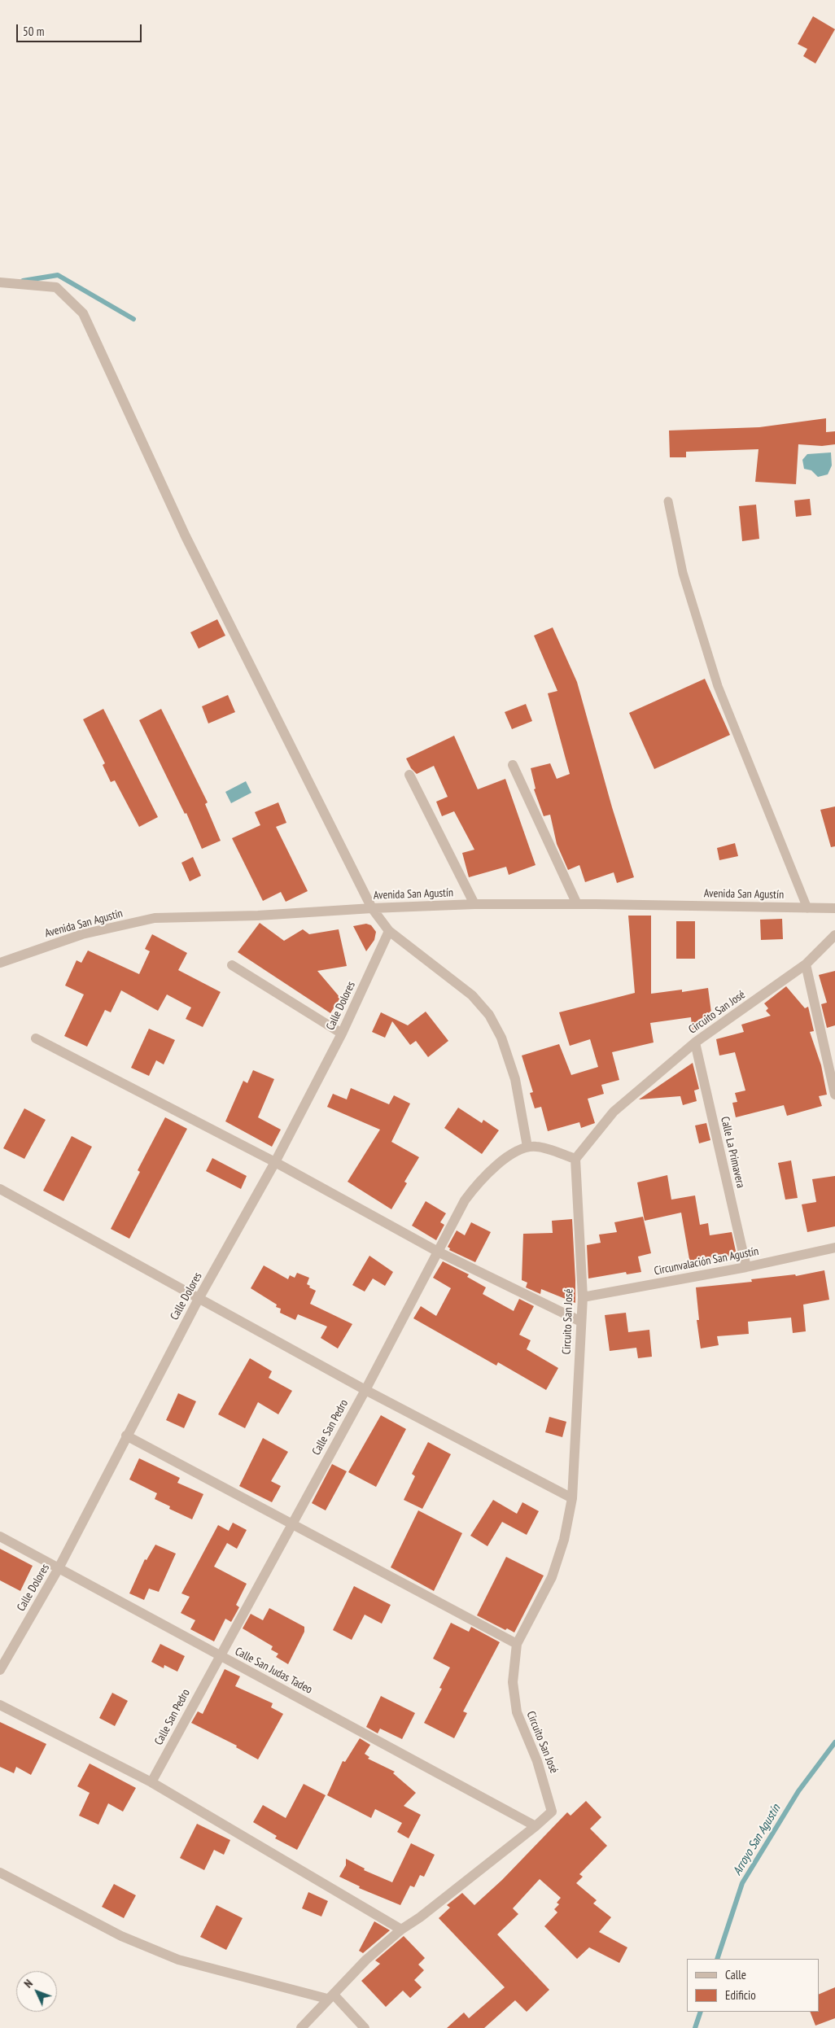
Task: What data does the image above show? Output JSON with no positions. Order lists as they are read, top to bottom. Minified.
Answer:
{"streets":{"street":["Avenida San Agustín","Calle Dolores","Circuito San José","Calle La Primavera","Circunvalación San Agustín","Calle San Pedro","Calle San Judas Tadeo"]},"crossings":[["Calle Dolores","Calle San Judas Tadeo"],["Circuito San José","Calle La Primavera"],["Circuito San José","Circunvalación San Agustín"],["Circuito San José","Calle San Judas Tadeo"],["Calle La Primavera","Circunvalación San Agustín"],["Calle San Pedro","Calle San Judas Tadeo"]],"water":["Arroyo San Agustín"],"legend":["Calle","Edificio"],"scale_bar":"50 m","north":"top left"}
